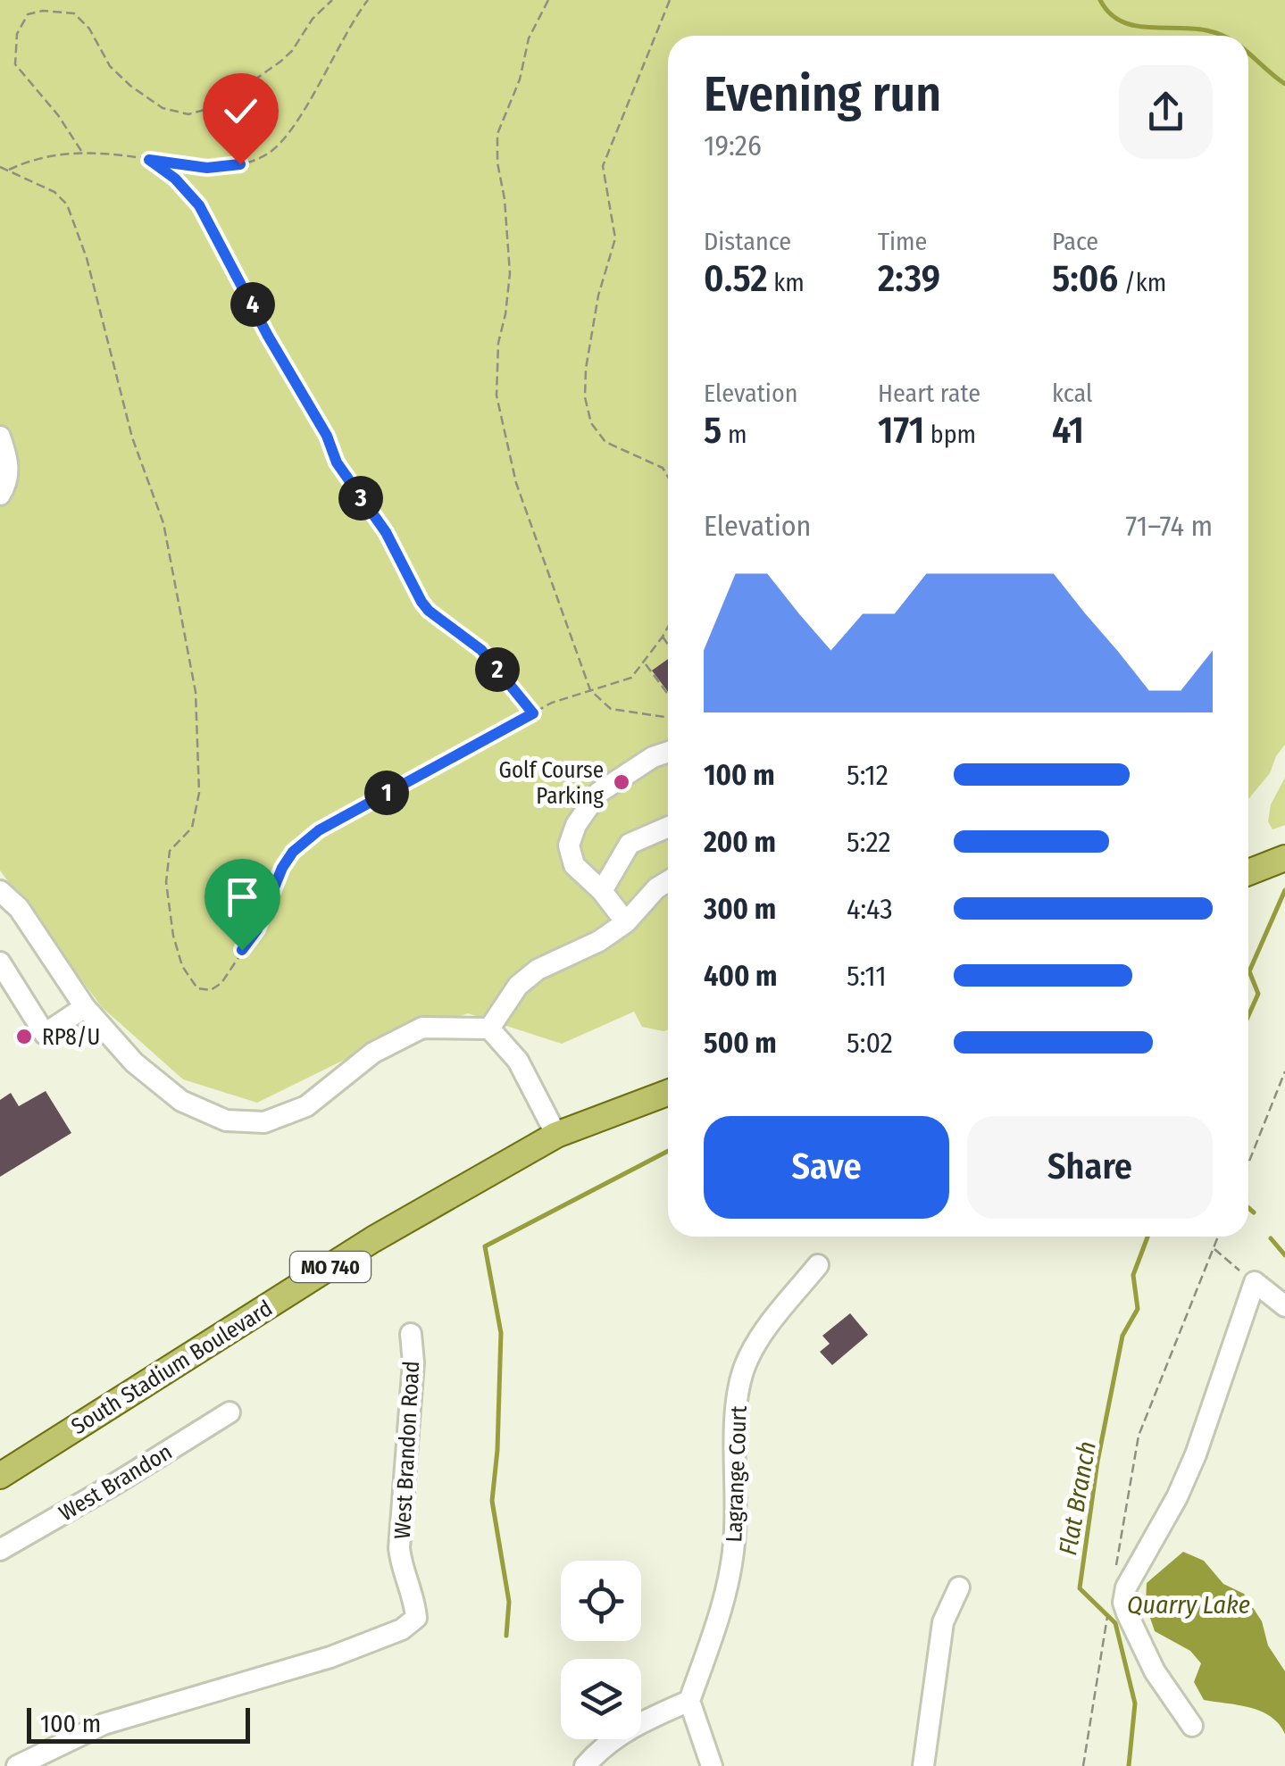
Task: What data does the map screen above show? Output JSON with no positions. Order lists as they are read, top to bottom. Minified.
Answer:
{"streets":{"main road":["MO 740","South Stadium Boulevard"],"street":["West Brandon Road","Lagrange Court","West Brandon"]},"water":["Flat Branch","Quarry Lake"],"places":["Golf Course Parking","RP8/U"],"scale_bar":"100 m","page":{"heading":["Evening run","19:26"],"stats":[["Distance","0.52 km"],["Time","2:39"],["Pace","5:06 /km"],["Elevation","5 m"],["Heart rate","171 bpm"],["kcal","41"]],"pins":["4","3","2","1"],"chart":["Elevation","71–74 m"],"list":[{"name":"100 m","note":"5:12"},{"name":"200 m","note":"5:22"},{"name":"300 m","note":"4:43"},{"name":"400 m","note":"5:11"},{"name":"500 m","note":"5:02"}],"buttons":["Save","Share"],"scale":"100 m"}}
